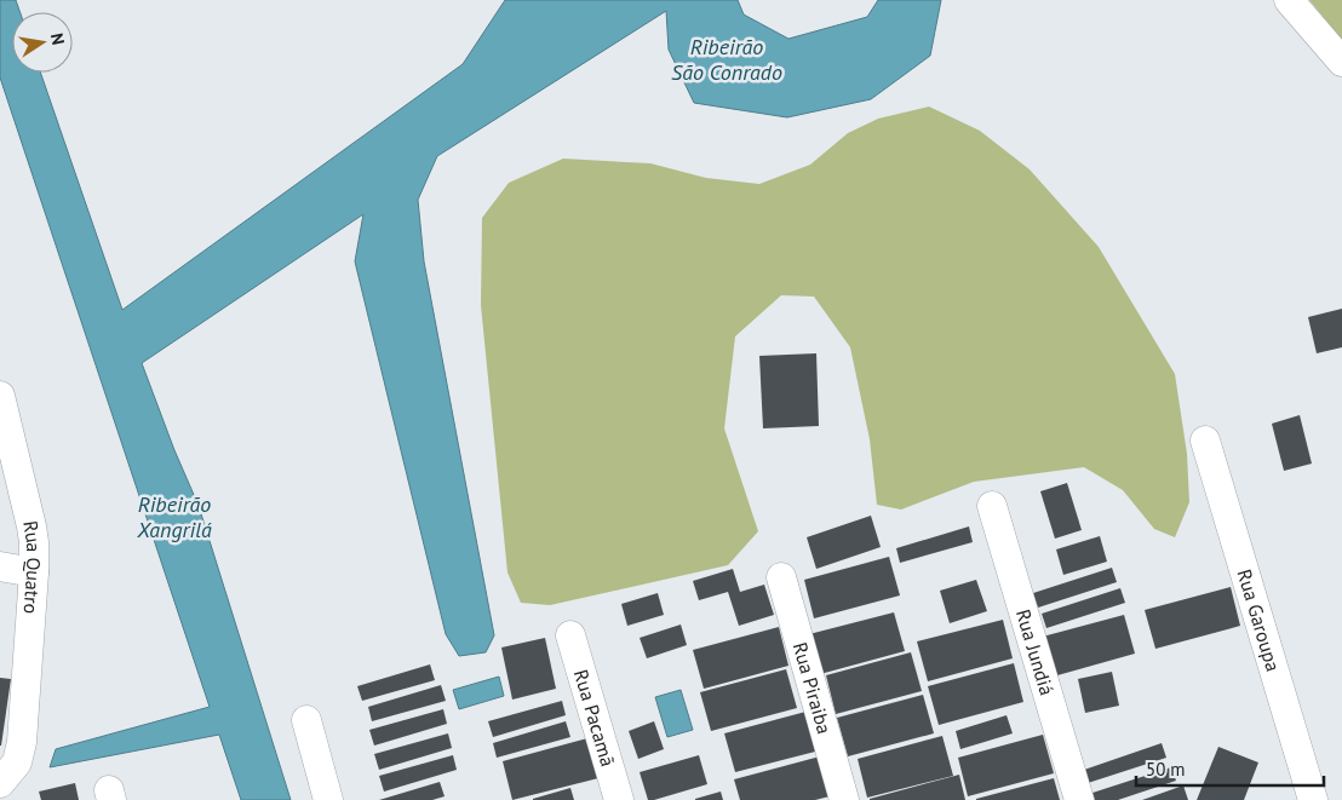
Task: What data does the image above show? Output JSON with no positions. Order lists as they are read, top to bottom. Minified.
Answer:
{"streets":{"street":["Rua Quatro","Rua Garoupa","Rua Jundiá","Rua Piraiba","Rua Pacamã"]},"water":["Ribeirão São Conrado","Ribeirão Xangrilá"],"scale_bar":"50 m","north":"right"}
